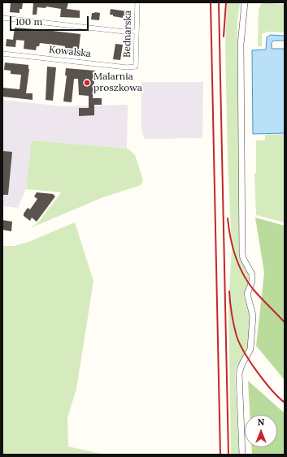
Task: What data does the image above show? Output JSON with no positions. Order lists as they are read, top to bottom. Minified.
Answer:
{"streets":{"street":["Bednarska","Kowalska"]},"crossings":[["Bednarska","Kowalska"]],"places":["Malarnia proszkowa"],"scale_bar":"100 m","north":"top"}
